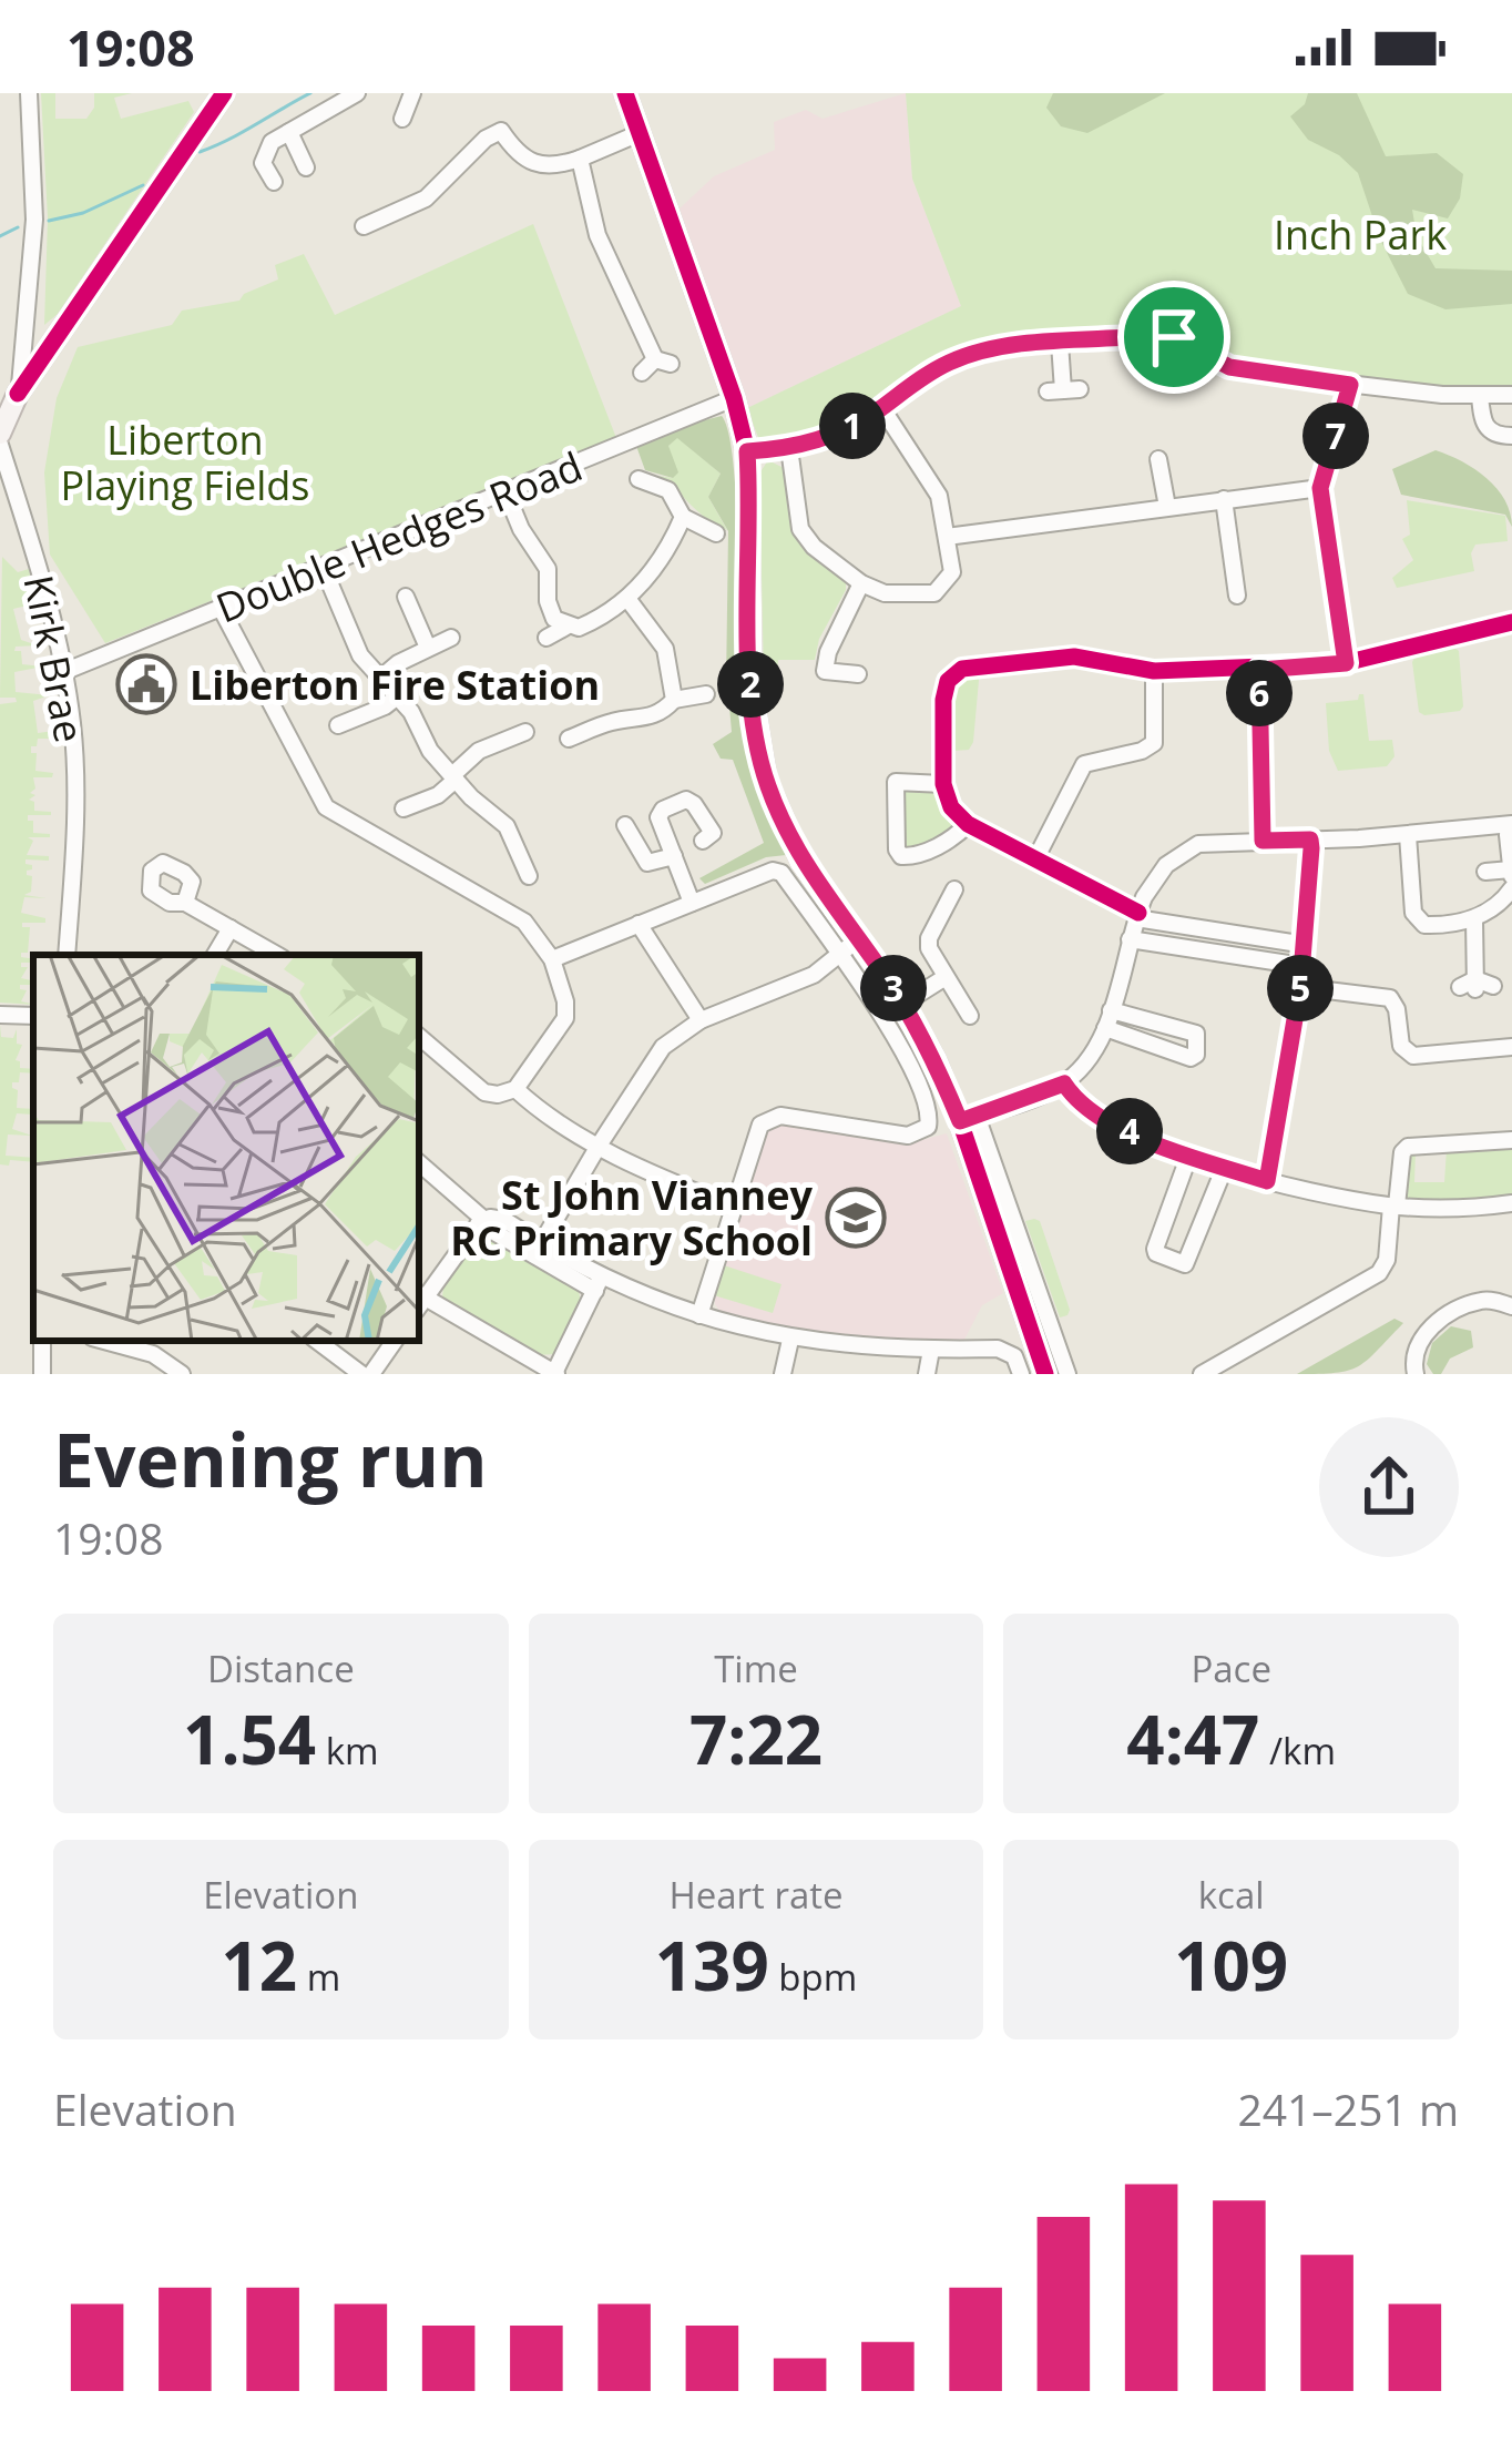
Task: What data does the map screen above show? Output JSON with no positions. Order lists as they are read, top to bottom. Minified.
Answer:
{"streets":{"street":["Double Hedges Road","Kirk Brae"]},"crossings":[["Double Hedges Road","Kirk Brae"]],"parks":["Inch Park","Liberton Playing Fields"],"places":{"public building":["Liberton Fire Station"],"school or university":["St John Vianney RC Primary School"]},"page":{"status":"19:08","pins":["1","7","2","6","3","5","4"],"heading":["Evening run","19:08"],"stats":[["Distance","1.54 km"],["Time","7:22"],["Pace","4:47 /km"],["Elevation","12 m"],["Heart rate","139 bpm"],["kcal","109"]],"chart":["Elevation","241–251 m"]}}
